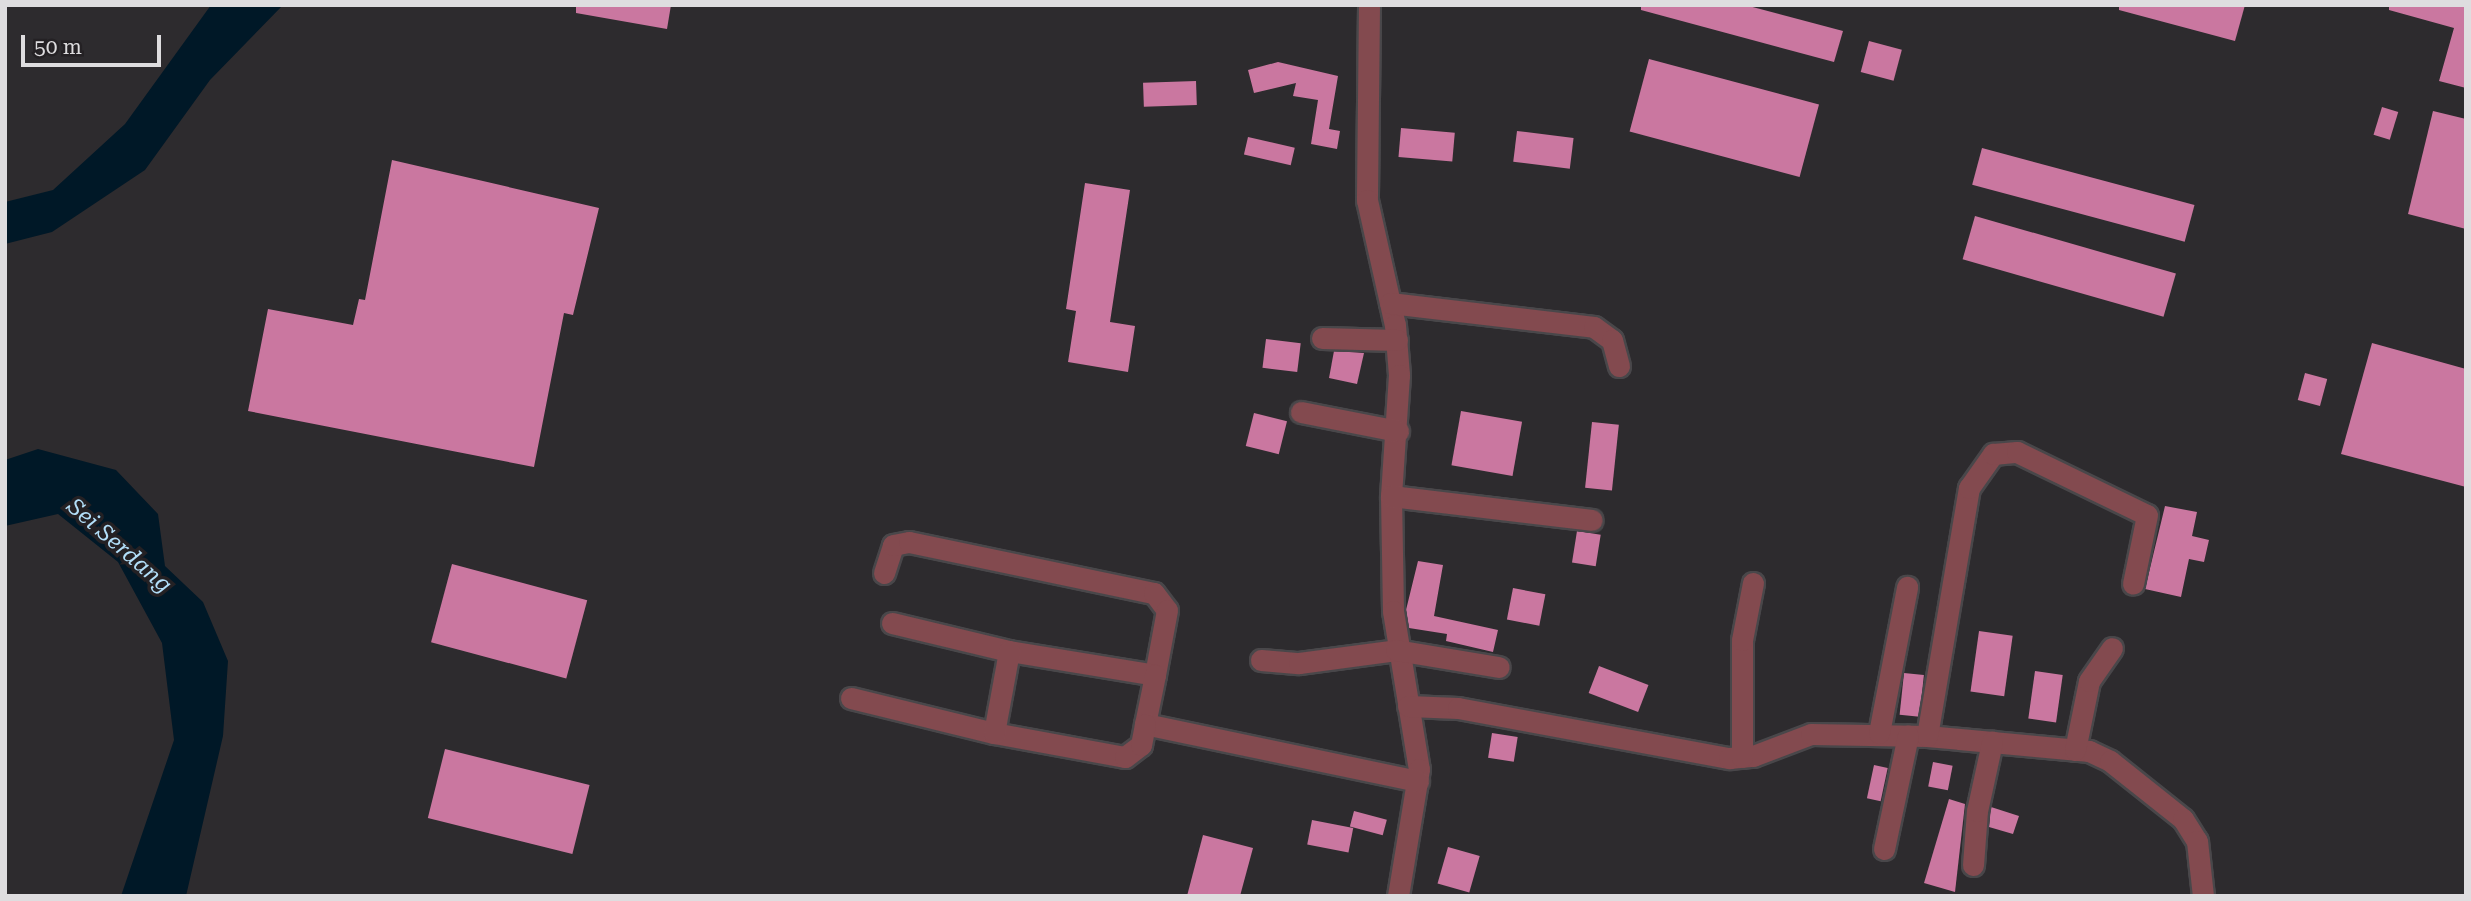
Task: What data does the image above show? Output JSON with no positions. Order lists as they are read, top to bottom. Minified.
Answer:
{"water":["Sei Serdang"],"scale_bar":"50 m"}
